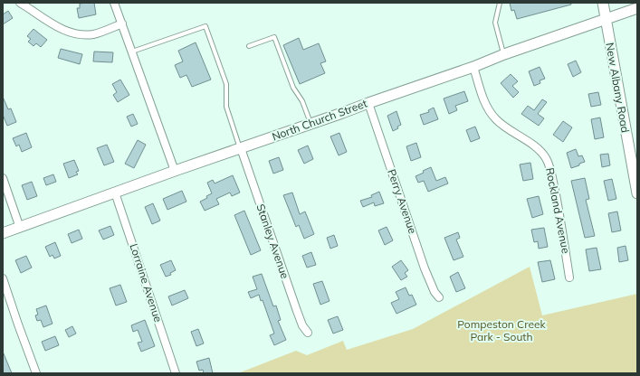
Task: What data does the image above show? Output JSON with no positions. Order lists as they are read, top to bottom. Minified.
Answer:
{"streets":{"main road":["New Albany Road","North Church Street"],"street":["Perry Avenue","Rockland Avenue","Stanley Avenue","Lorraine Avenue"]},"crossings":[["New Albany Road","North Church Street"],["North Church Street","Perry Avenue"],["North Church Street","Rockland Avenue"],["North Church Street","Stanley Avenue"],["North Church Street","Lorraine Avenue"]],"parks":["Pompeston Creek Park - South"]}
